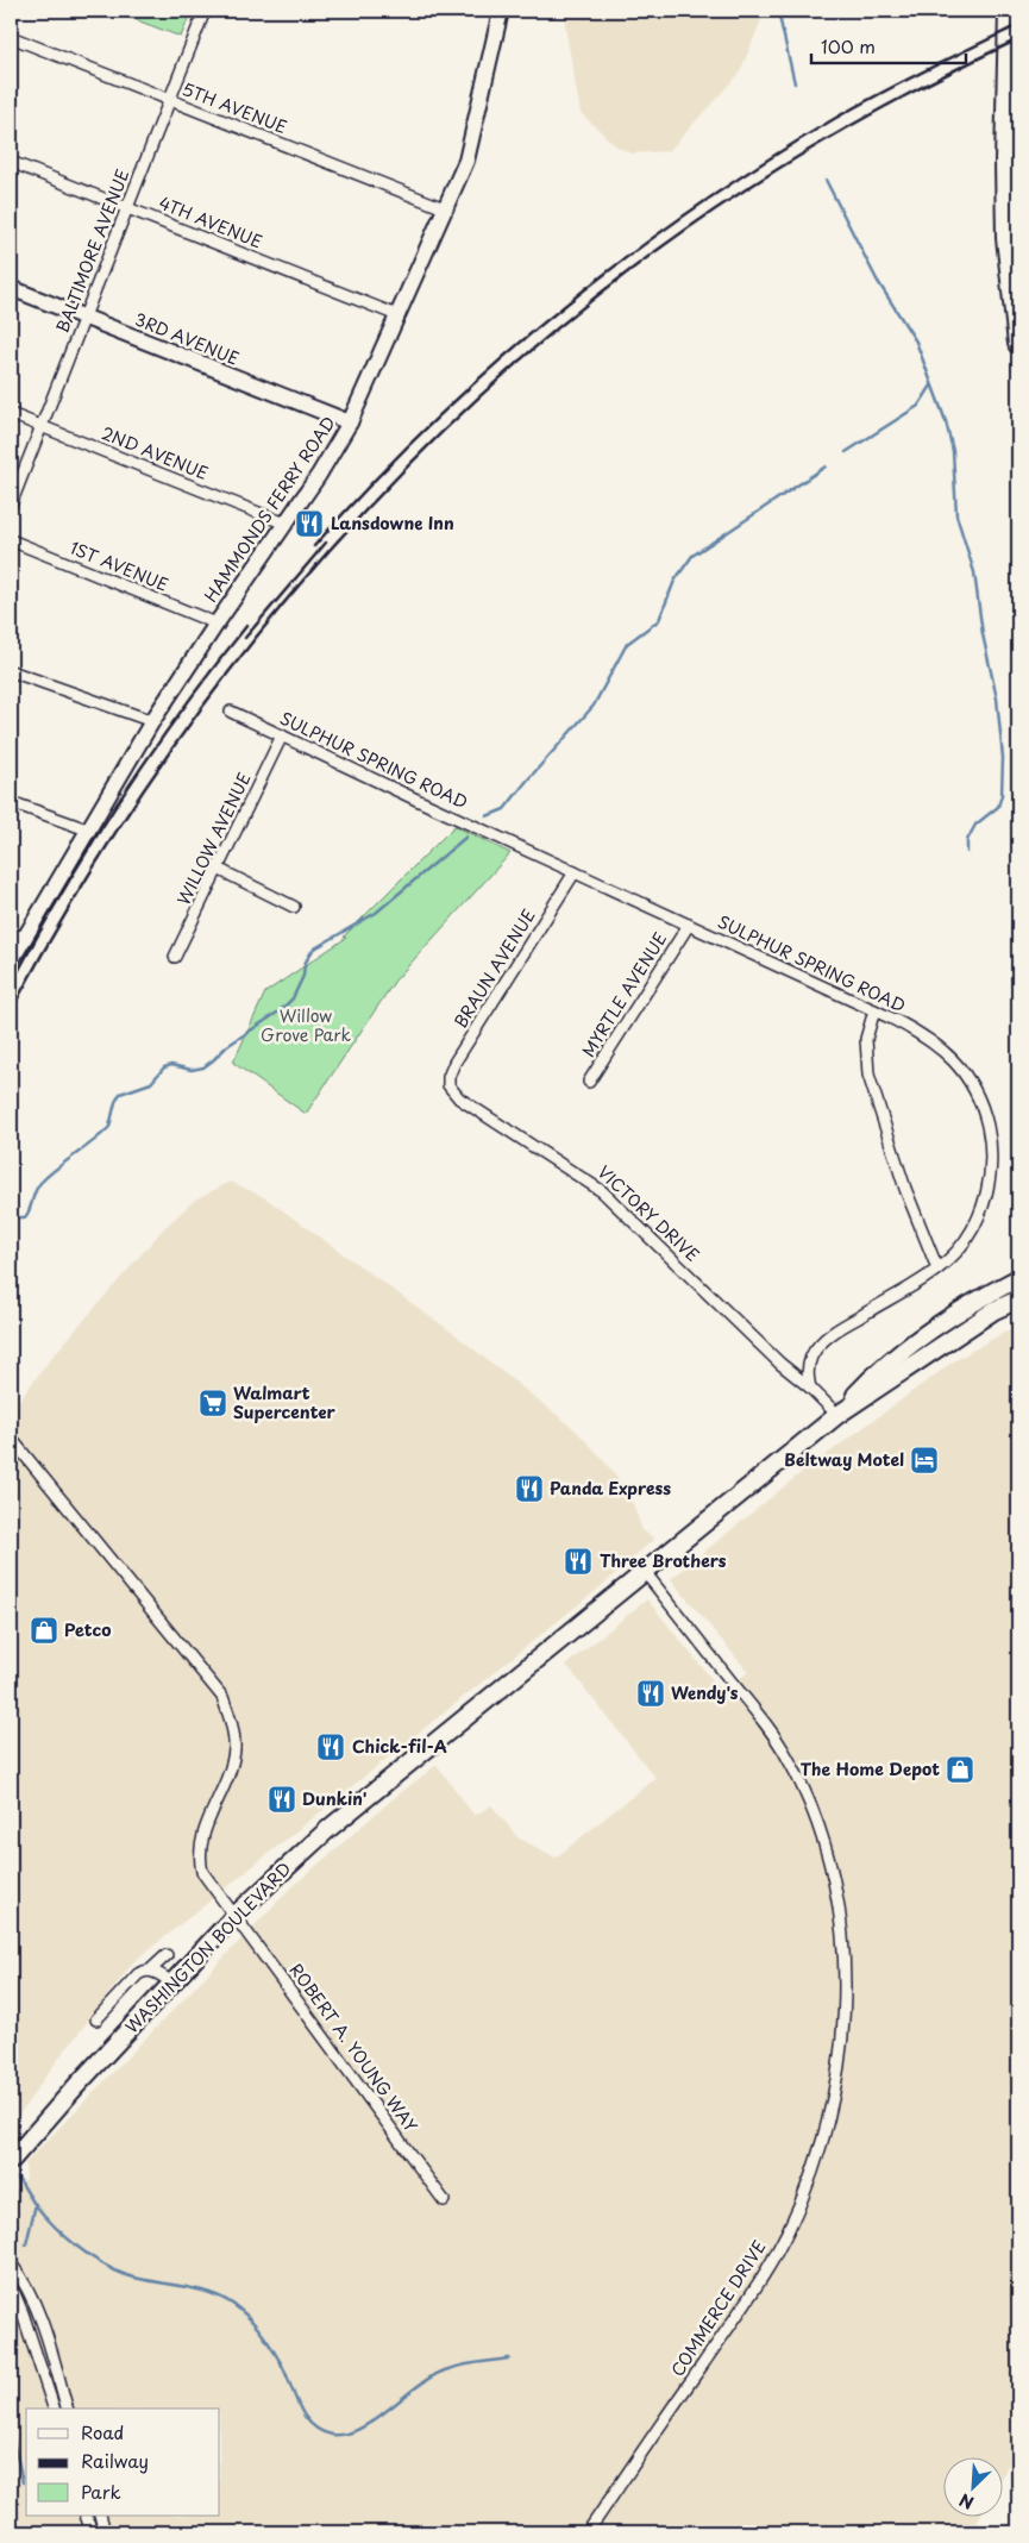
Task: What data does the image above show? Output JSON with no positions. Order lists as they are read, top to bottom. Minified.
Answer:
{"streets":{"main road":["WASHINGTON BOULEVARD"],"street":["5TH AVENUE","4TH AVENUE","BALTIMORE AVENUE","3RD AVENUE","2ND AVENUE","HAMMONDS FERRY ROAD","1ST AVENUE","SULPHUR SPRING ROAD","WILLOW AVENUE","BRAUN AVENUE","MYRTLE AVENUE","VICTORY DRIVE","ROBERT A. YOUNG WAY","COMMERCE DRIVE"]},"crossings":[["5TH AVENUE","BALTIMORE AVENUE"],["5TH AVENUE","HAMMONDS FERRY ROAD"],["4TH AVENUE","BALTIMORE AVENUE"],["4TH AVENUE","HAMMONDS FERRY ROAD"],["BALTIMORE AVENUE","3RD AVENUE"],["BALTIMORE AVENUE","2ND AVENUE"],["3RD AVENUE","HAMMONDS FERRY ROAD"],["2ND AVENUE","HAMMONDS FERRY ROAD"],["HAMMONDS FERRY ROAD","1ST AVENUE"],["SULPHUR SPRING ROAD","WILLOW AVENUE"],["SULPHUR SPRING ROAD","BRAUN AVENUE"],["SULPHUR SPRING ROAD","MYRTLE AVENUE"],["SULPHUR SPRING ROAD","VICTORY DRIVE"],["BRAUN AVENUE","VICTORY DRIVE"],["WASHINGTON BOULEVARD","ROBERT A. YOUNG WAY"],["WASHINGTON BOULEVARD","COMMERCE DRIVE"]],"parks":["Willow Grove Park"],"places":{"restaurant":["Lansdowne Inn","Panda Express","Three Brothers","Wendy's","Chick-fil-A","Dunkin'"],"supermarket":["Walmart Supercenter"],"hotel":["Beltway Motel"],"shop":["Petco","The Home Depot"]},"legend":["Road","Railway","Park"],"scale_bar":"100 m","north":"bottom left"}
